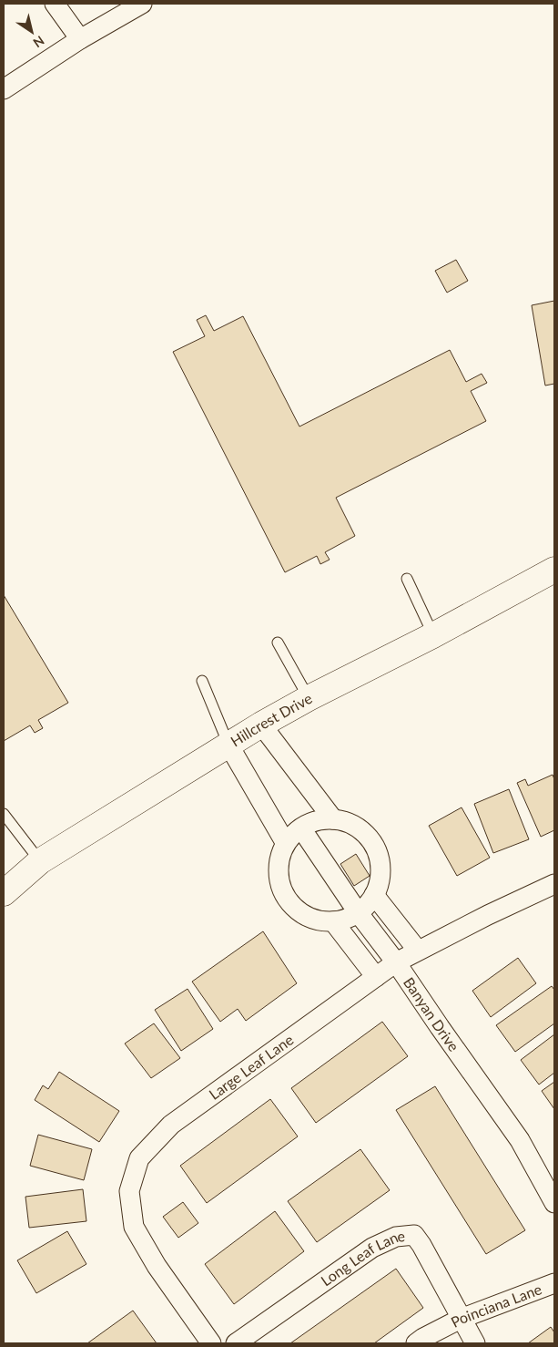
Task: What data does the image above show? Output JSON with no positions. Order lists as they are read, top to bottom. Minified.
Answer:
{"streets":{"street":["Hillcrest Drive","Banyan Drive","Large Leaf Lane","Long Leaf Lane","Poinciana Lane"]},"crossings":[["Banyan Drive","Large Leaf Lane"],["Long Leaf Lane","Poinciana Lane"]],"north":"bottom right"}
